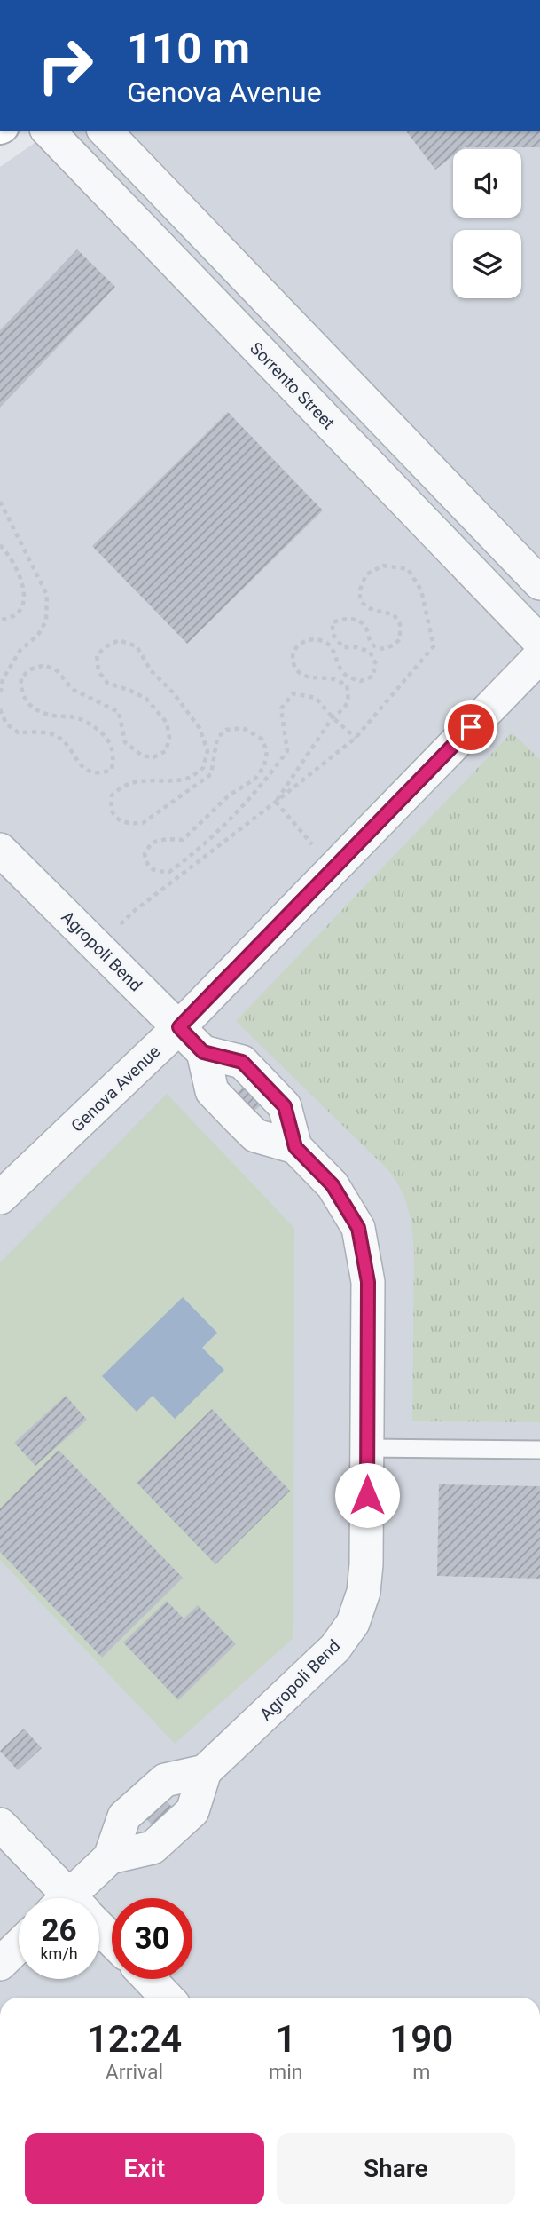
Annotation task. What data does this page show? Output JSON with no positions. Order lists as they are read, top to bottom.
{
  "streets": {
    "street": ["Sorrento Street", "Agropoli Bend", "Genova Avenue"]
  },
  "crossings": [
    ["Agropoli Bend", "Genova Avenue"]
  ],
  "page": {
    "turn": ["110 m", "Genova Avenue"],
    "speed": "26 km/h",
    "limit": "30",
    "eta": [
      "12:24",
      "Arrival",
      "1",
      "min",
      "190",
      "m"
    ],
    "buttons": ["Exit", "Share"]
  }
}
